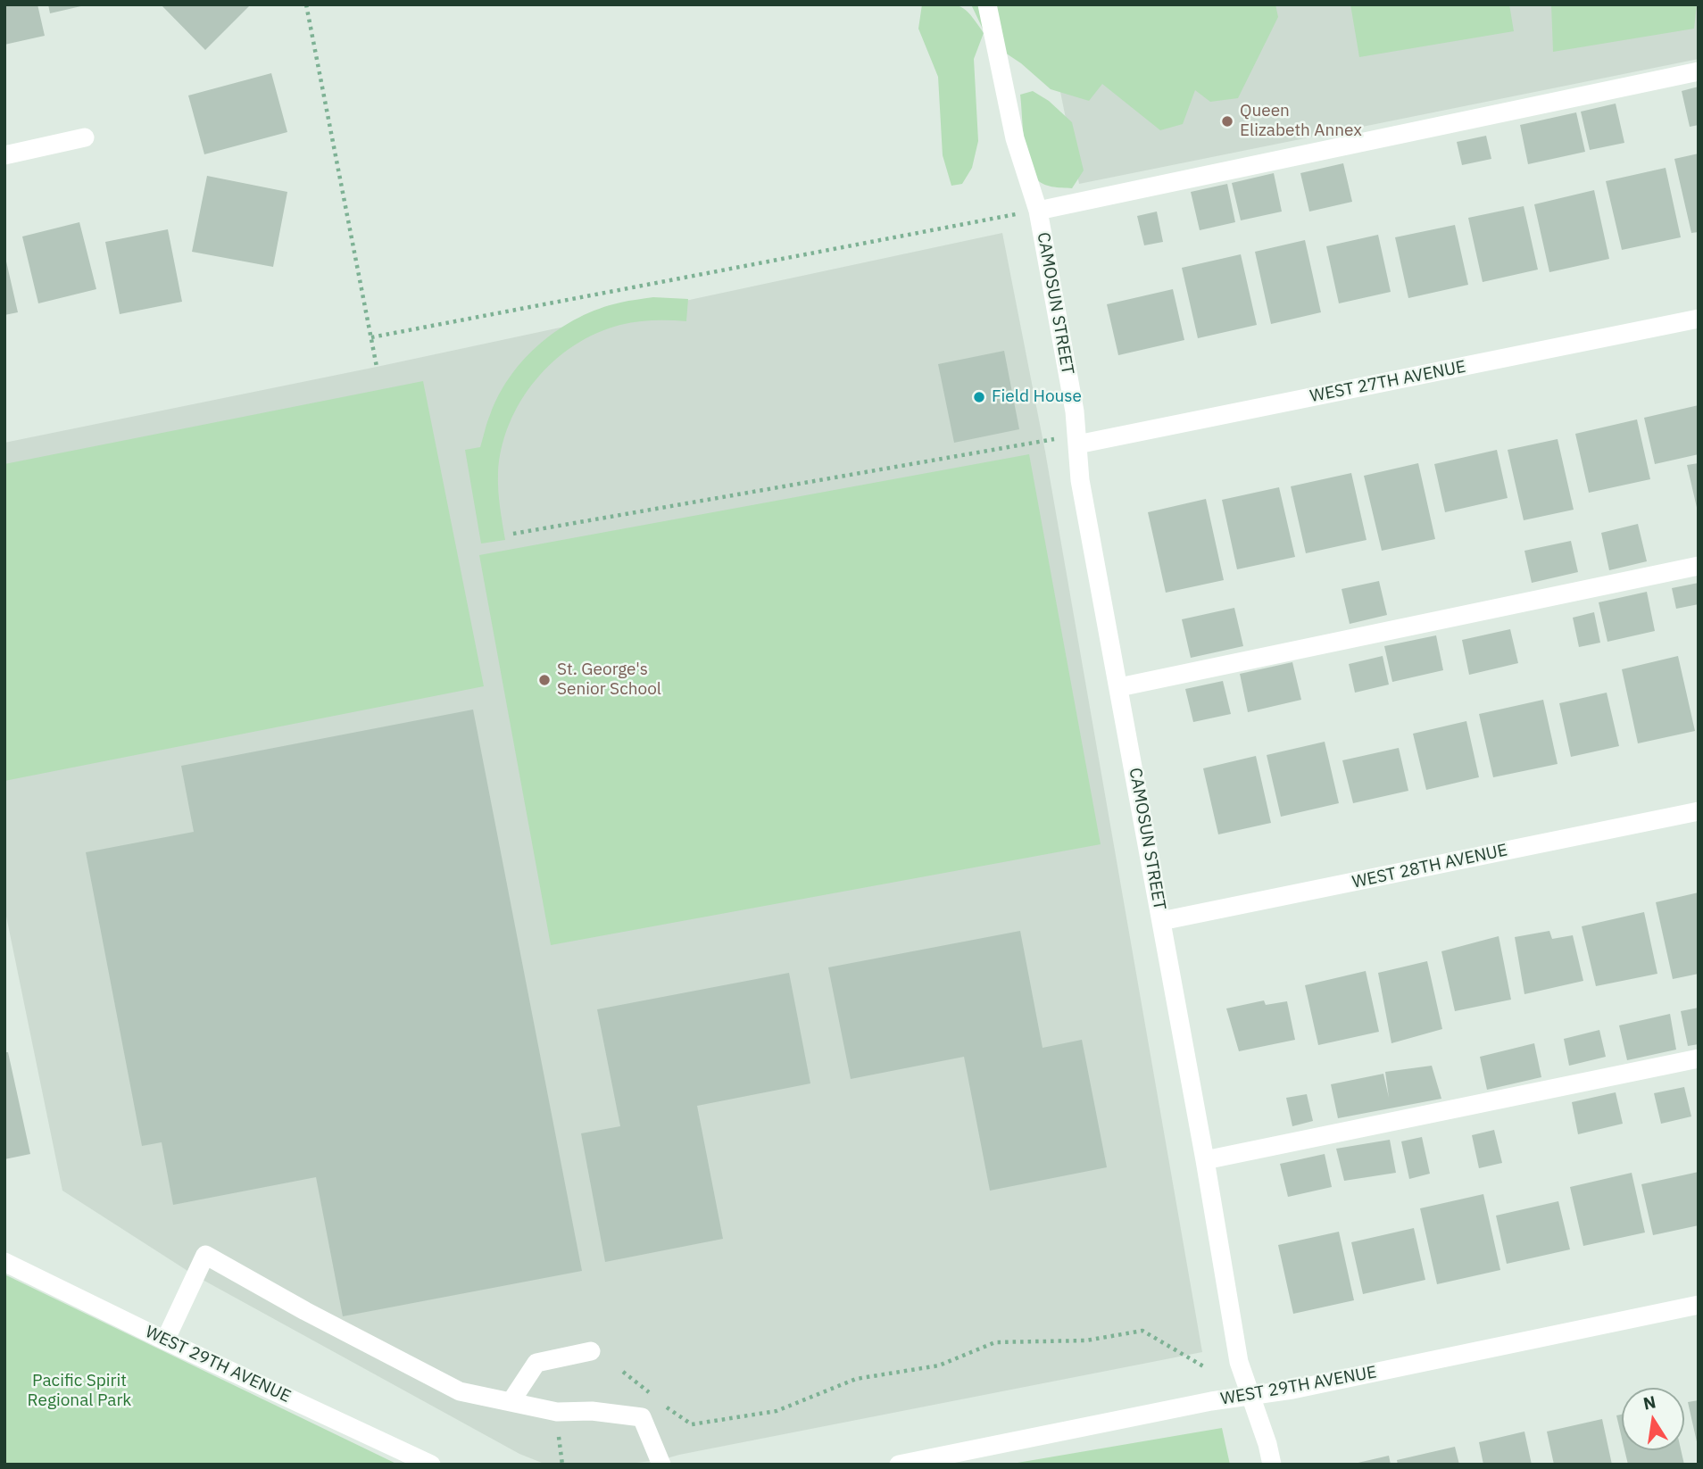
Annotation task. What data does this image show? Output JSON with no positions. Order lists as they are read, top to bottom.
{
  "streets": {
    "street": [
      "CAMOSUN STREET",
      "WEST 27TH AVENUE",
      "WEST 28TH AVENUE",
      "WEST 29TH AVENUE"
    ]
  },
  "crossings": [
    ["CAMOSUN STREET", "WEST 27TH AVENUE"],
    ["CAMOSUN STREET", "WEST 28TH AVENUE"],
    ["CAMOSUN STREET", "WEST 29TH AVENUE"]
  ],
  "parks": ["Pacific Spirit Regional Park"],
  "places": ["Queen Elizabeth Annex", "Field House", "St. George's Senior School"],
  "north": "top"
}
